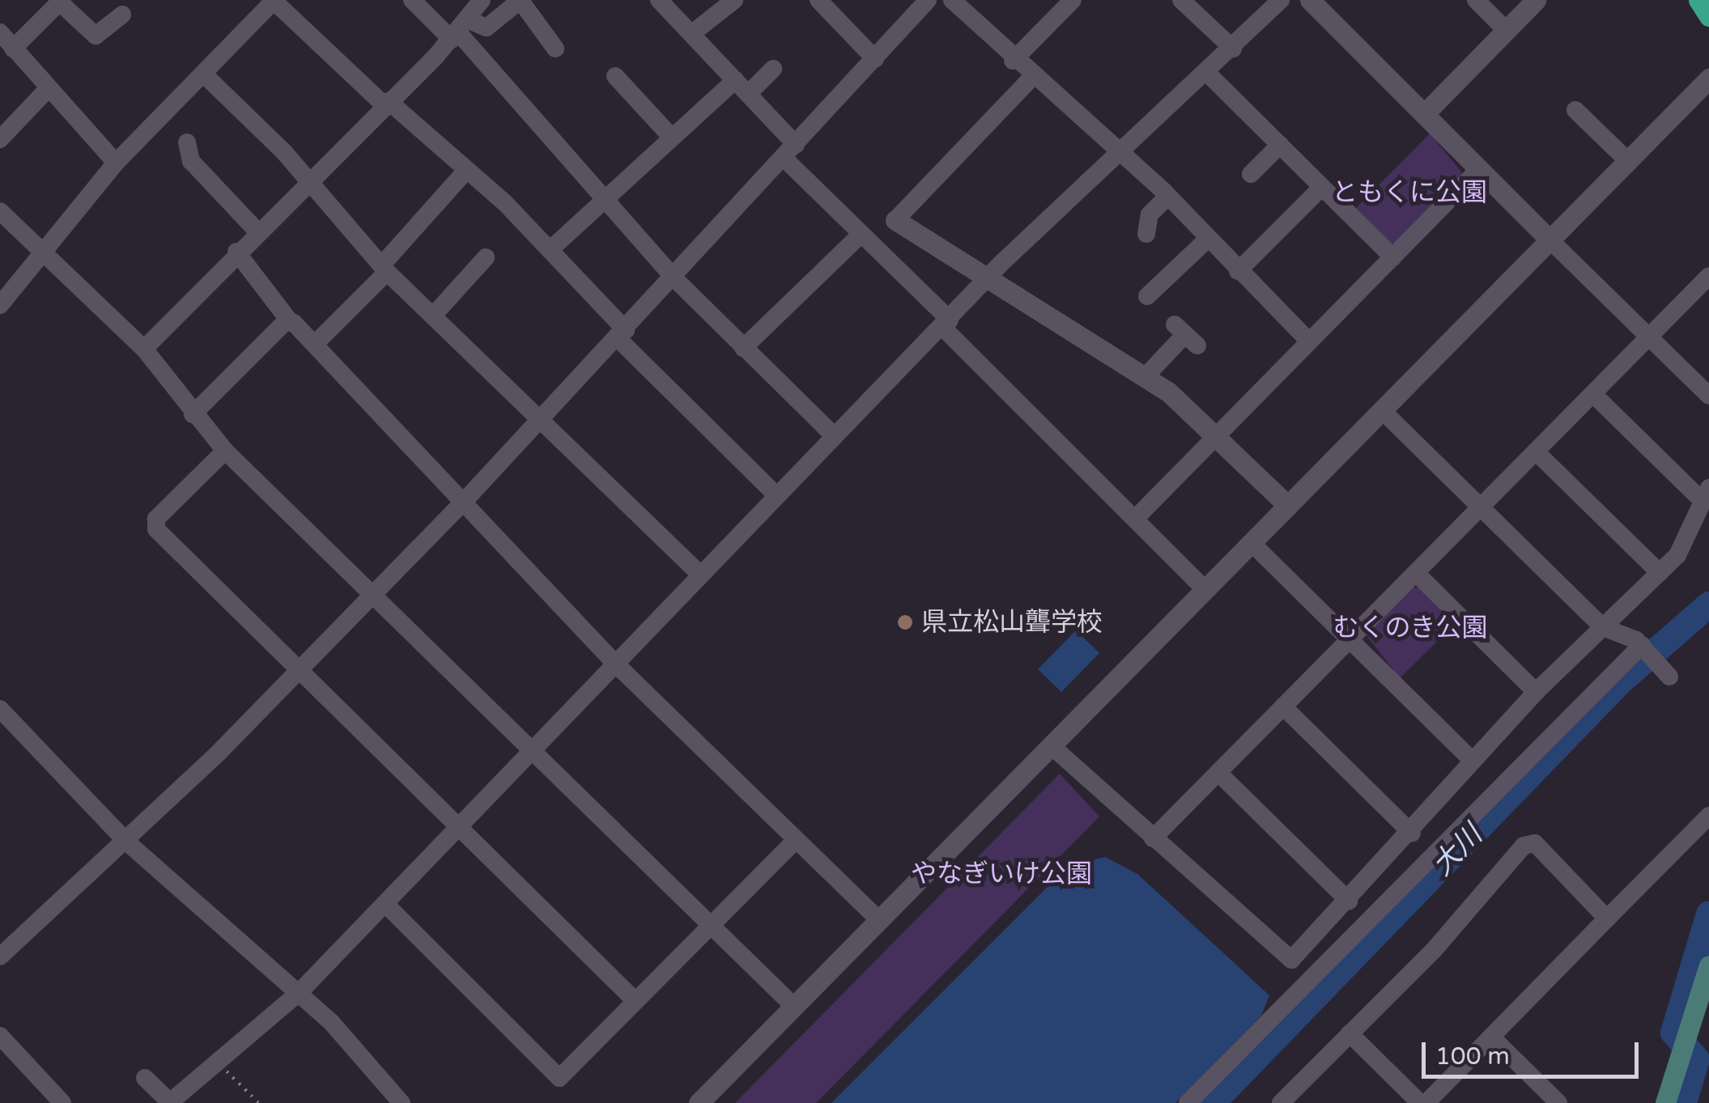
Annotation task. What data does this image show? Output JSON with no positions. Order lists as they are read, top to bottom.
{
  "water": ["大川"],
  "parks": ["ともくに公園", "むくのき公園", "やなぎいけ公園"],
  "places": ["県立松山聾学校"],
  "scale_bar": "100 m"
}
